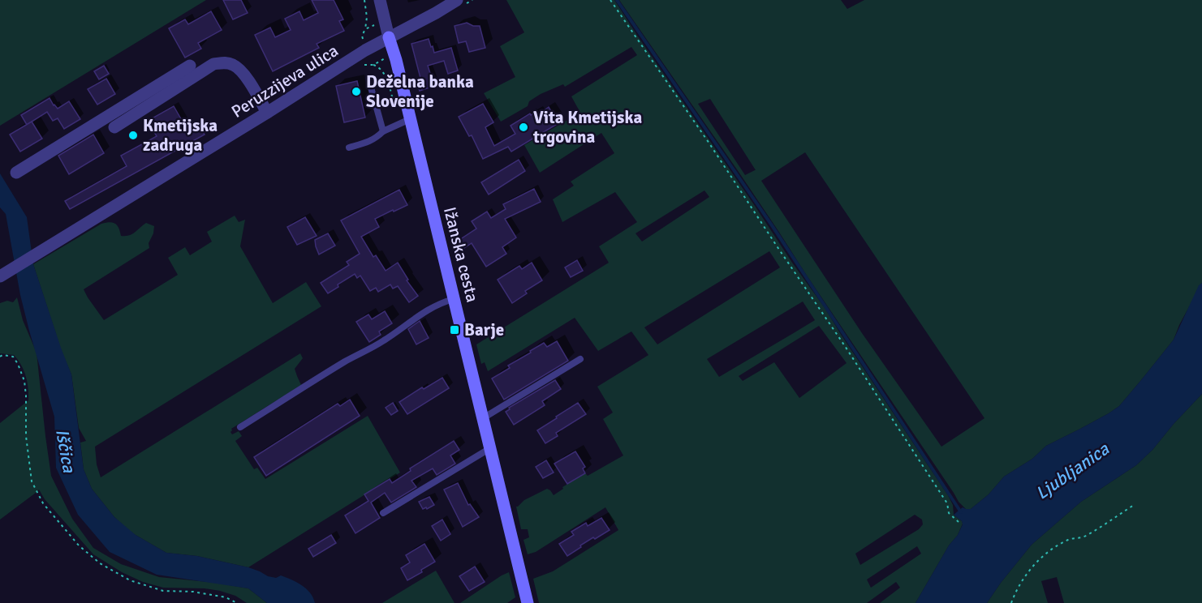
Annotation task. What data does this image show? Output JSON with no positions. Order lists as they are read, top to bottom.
{
  "streets": {
    "main road": ["Ižanska cesta"],
    "street": ["Peruzzijeva ulica"]
  },
  "crossings": [
    ["Peruzzijeva ulica", "Ižanska cesta"]
  ],
  "water": ["Iščica", "Ljubljanica"],
  "places": {
    "other": ["Deželna banka Slovenije", "Vita Kmetijska trgovina", "Kmetijska zadruga"],
    "transit": ["Barje"]
  }
}
